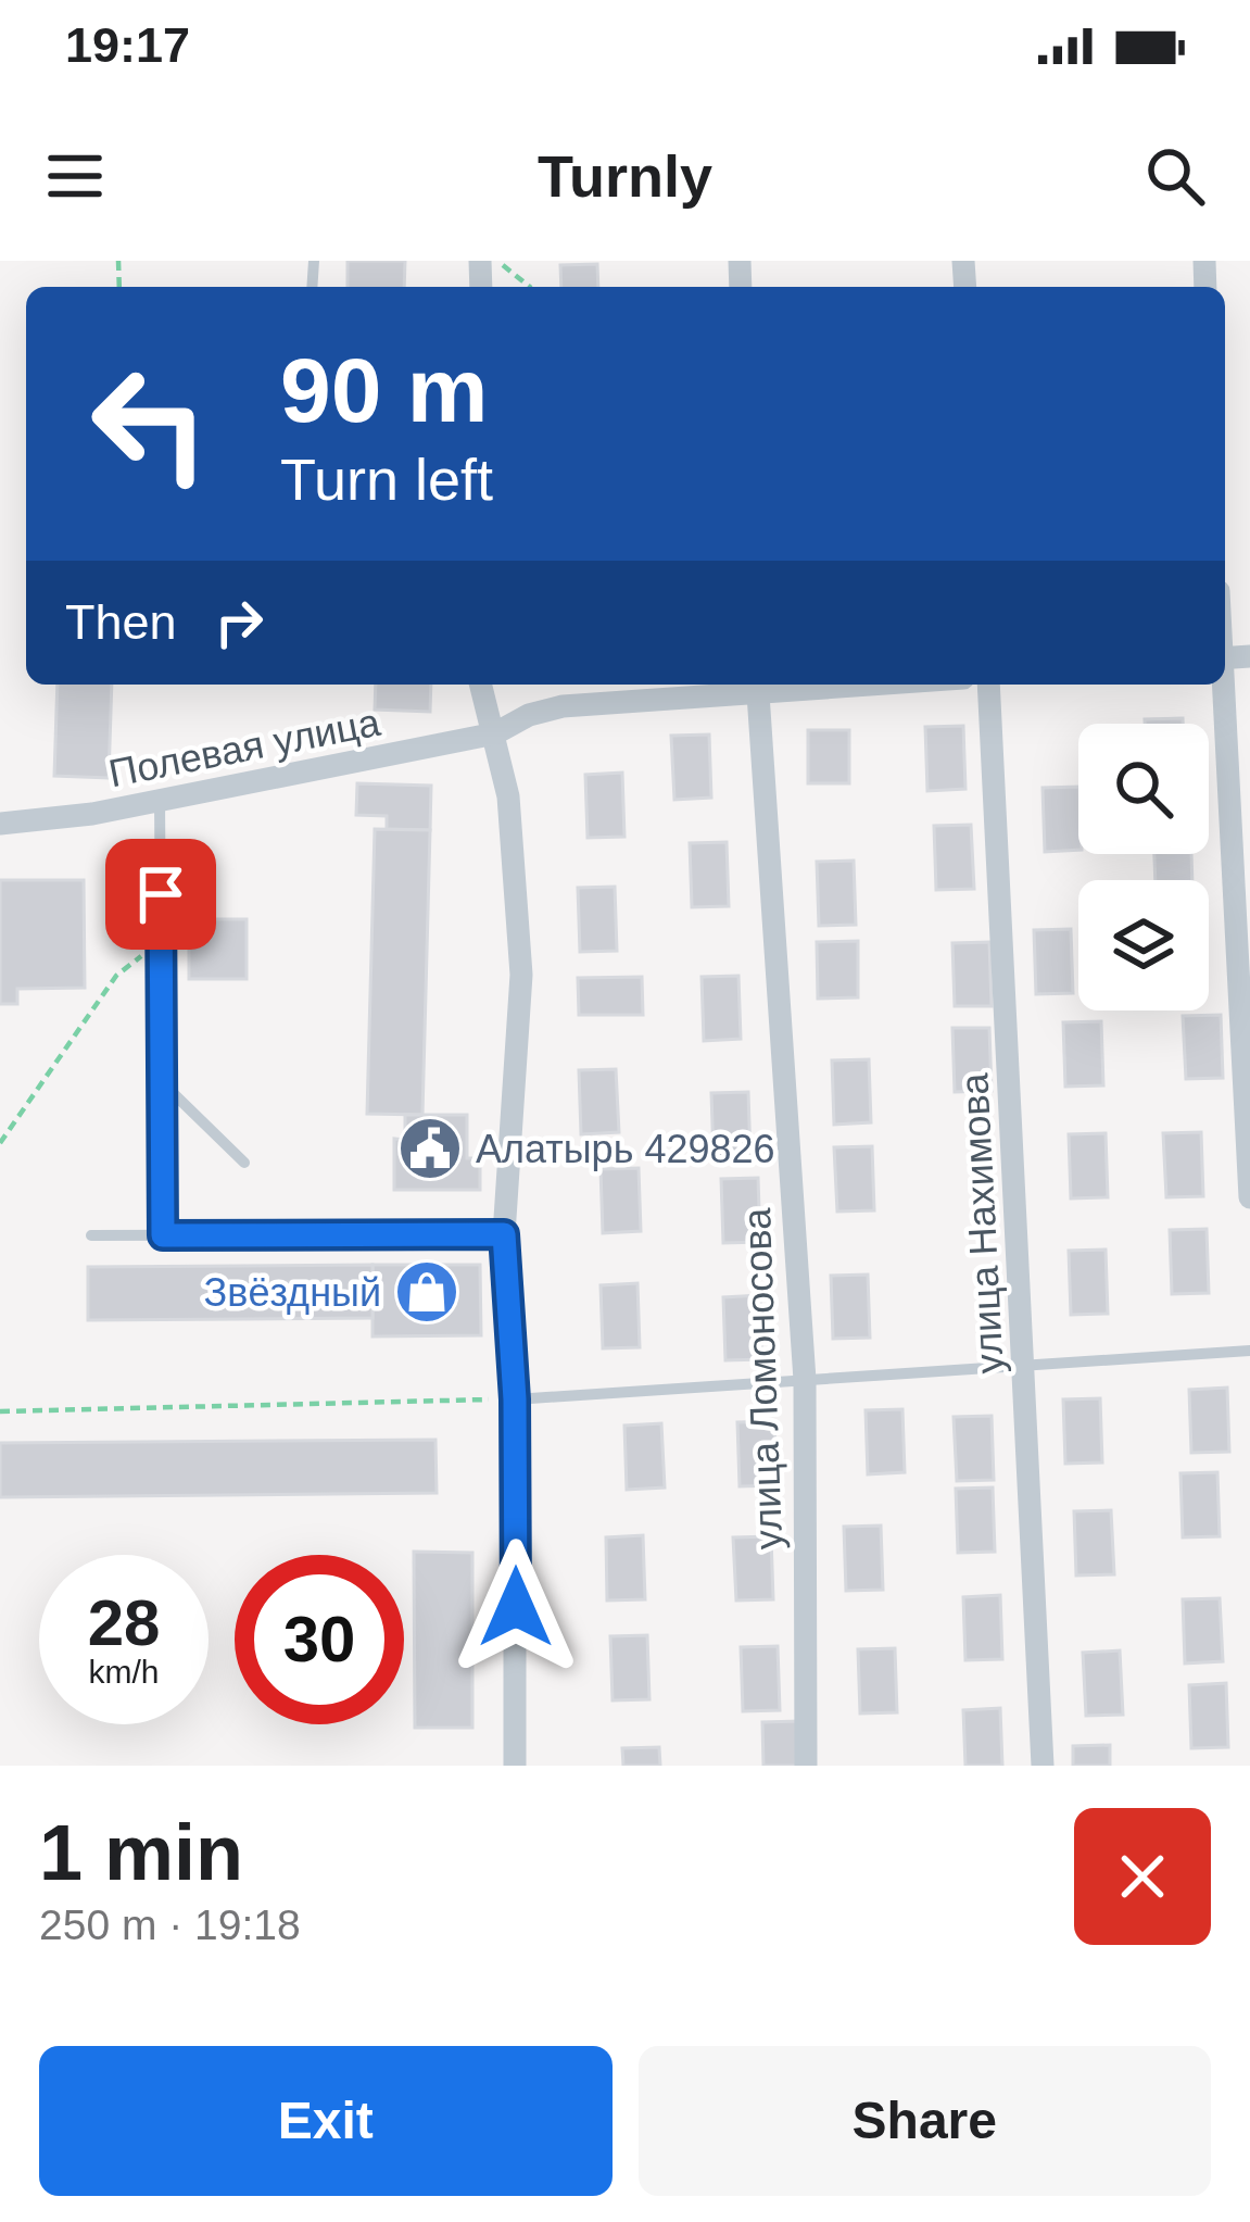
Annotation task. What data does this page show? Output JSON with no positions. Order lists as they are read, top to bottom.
{
  "streets": {
    "street": ["Полевая улица", "улица Нахимова", "улица Ломоносова"]
  },
  "crossings": [
    ["Полевая улица", "улица Ломоносова"]
  ],
  "places": {
    "public building": ["Алатырь 429826"],
    "shop": ["Звёздный"]
  },
  "page": {
    "status": "19:17",
    "header": "Turnly",
    "turn": ["90 m", "Turn left"],
    "then": "Then",
    "speed": "28 km/h",
    "limit": "30",
    "heading": ["1 min", "250 m · 19:18"],
    "buttons": ["Exit", "Share"]
  }
}
